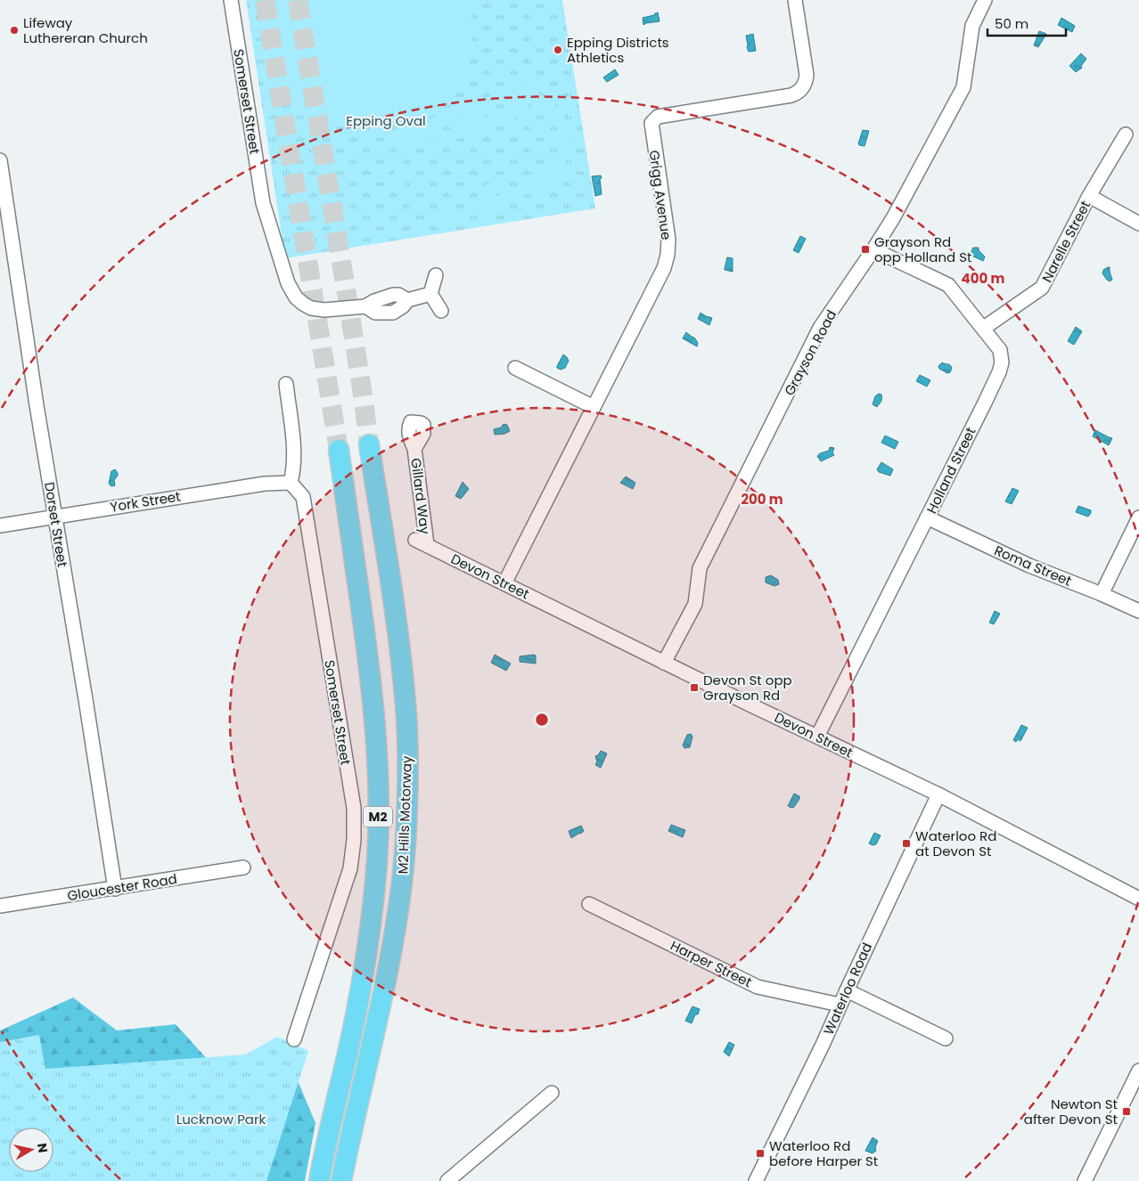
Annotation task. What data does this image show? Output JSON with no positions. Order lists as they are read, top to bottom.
{
  "streets": {
    "highway": ["M2 Hills Motorway", "M2"],
    "street": [
      "Somerset Street",
      "Grigg Avenue",
      "Narelle Street",
      "Grayson Road",
      "Holland Street",
      "Gillard Way",
      "York Street",
      "Dorset Street",
      "Roma Street",
      "Devon Street",
      "Gloucester Road",
      "Harper Street",
      "Waterloo Road"
    ]
  },
  "crossings": [
    ["Somerset Street", "York Street"],
    ["Grigg Avenue", "Devon Street"],
    ["Narelle Street", "Holland Street"],
    ["Grayson Road", "Holland Street"],
    ["Grayson Road", "Devon Street"],
    ["Holland Street", "Roma Street"],
    ["Holland Street", "Devon Street"],
    ["Gillard Way", "Devon Street"],
    ["York Street", "Dorset Street"],
    ["Dorset Street", "Gloucester Road"],
    ["Devon Street", "Waterloo Road"],
    ["Harper Street", "Waterloo Road"]
  ],
  "parks": ["Epping Oval", "Lucknow Park"],
  "places": {
    "other": ["Lifeway Luthereran Church", "Epping Districts Athletics"],
    "transit": [
      "Grayson Rd opp Holland St",
      "Devon St opp Grayson Rd",
      "Waterloo Rd at Devon St",
      "Newton St after Devon St",
      "Waterloo Rd before Harper St"
    ]
  },
  "scale_bar": "50 m",
  "north": "right",
  "rings": ["400 m", "200 m"]
}
